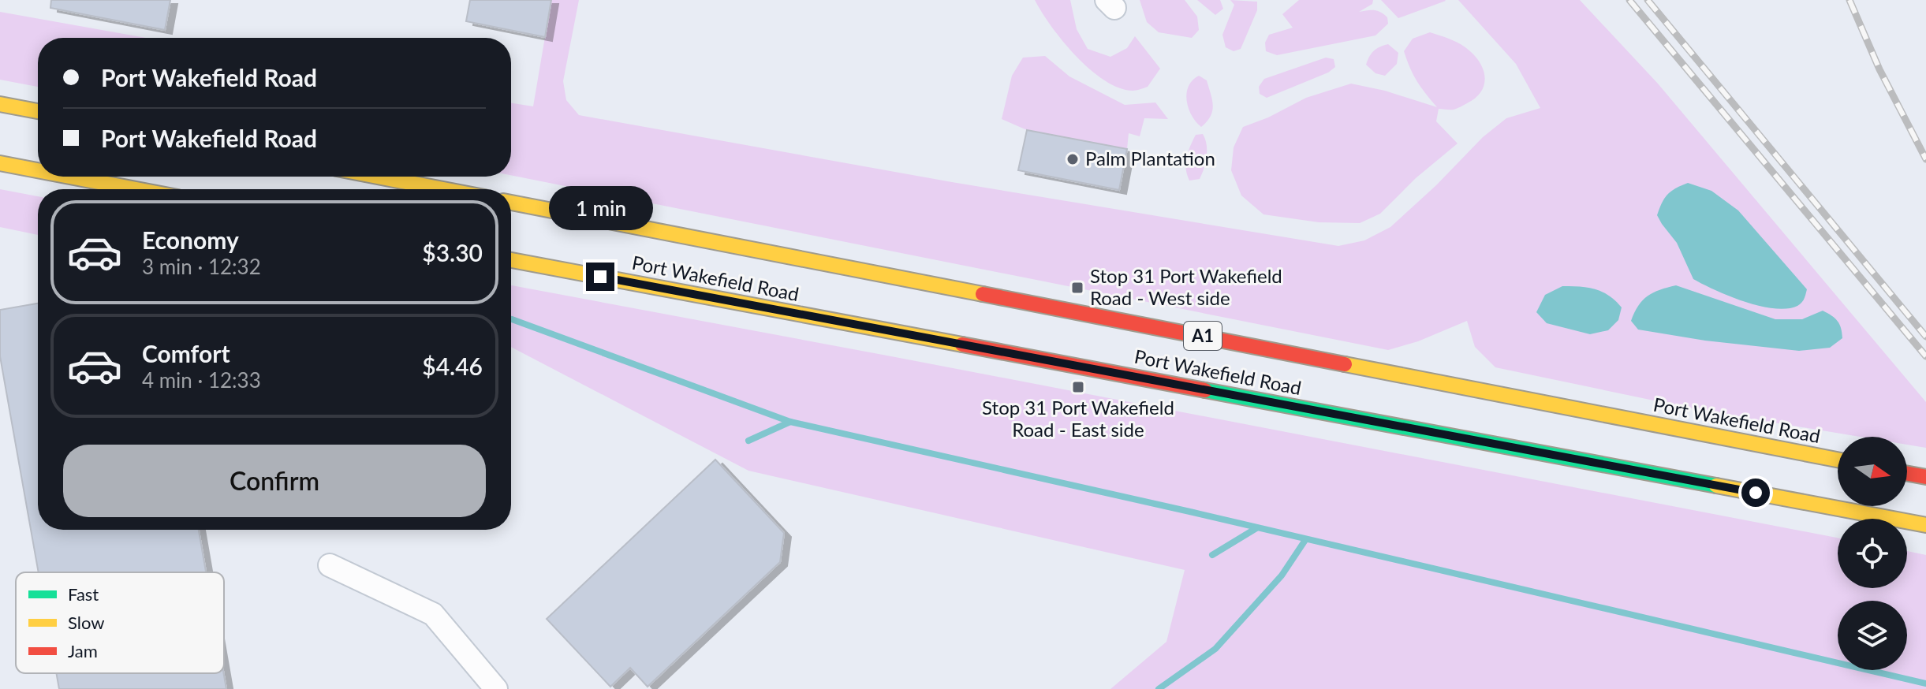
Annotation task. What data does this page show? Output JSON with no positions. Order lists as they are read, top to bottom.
{
  "streets": {
    "highway": ["Port Wakefield Road", "A1"]
  },
  "places": {
    "other": ["Palm Plantation"],
    "transit": ["Stop 31 Port Wakefield Road - West side", "Stop 31 Port Wakefield Road - East side"]
  },
  "legend": ["Fast", "Slow", "Jam"],
  "north": "right",
  "page": {
    "banner": ["Port Wakefield Road", "Port Wakefield Road"],
    "bubble": "1 min",
    "list": [
      {
        "name": "Economy",
        "note": "3 min · 12:32",
        "value": "$3.30"
      },
      {
        "name": "Comfort",
        "note": "4 min · 12:33",
        "value": "$4.46"
      }
    ],
    "buttons": "Confirm"
  }
}
